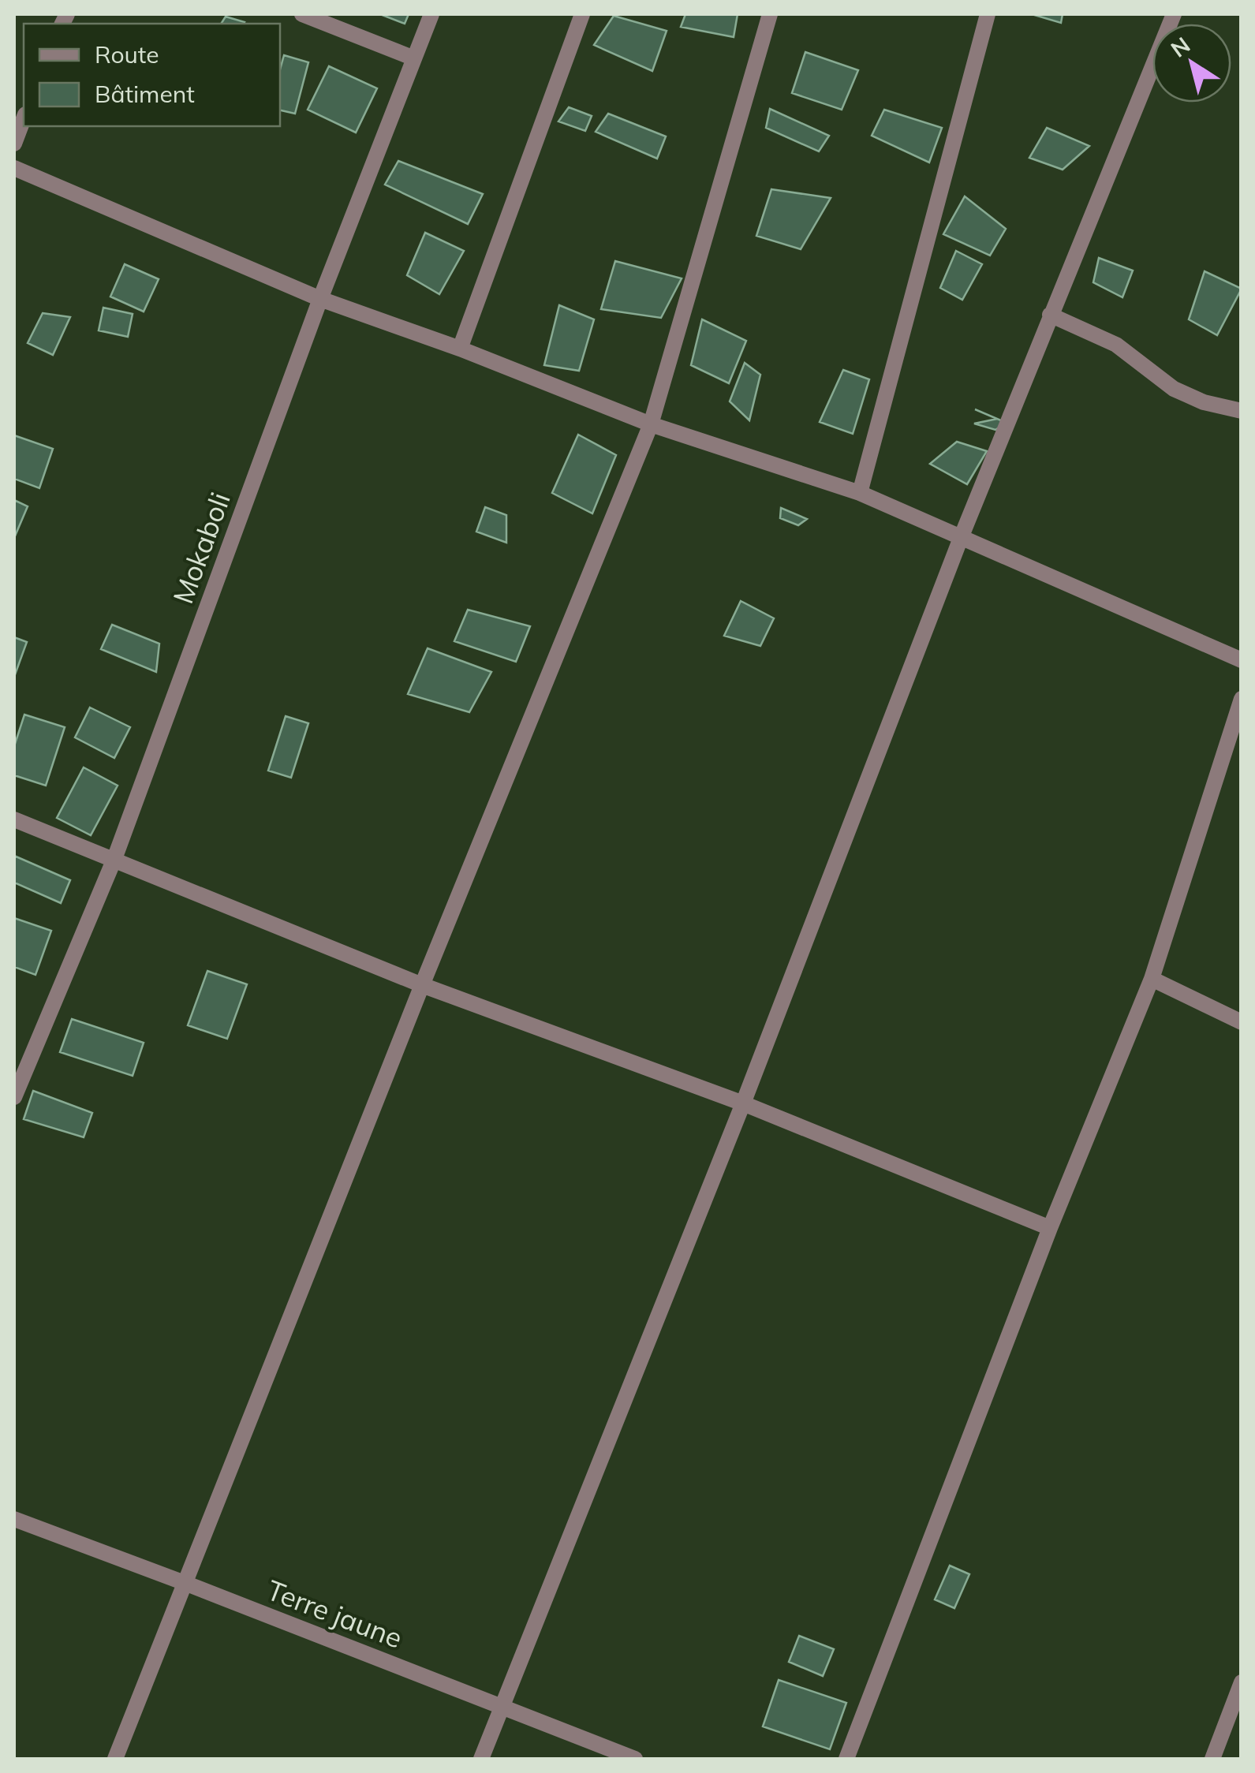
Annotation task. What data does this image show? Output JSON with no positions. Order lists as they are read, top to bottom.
{
  "streets": {
    "street": ["Mokaboli", "Terre jaune"]
  },
  "legend": ["Route", "Bâtiment"],
  "north": "top left"
}
